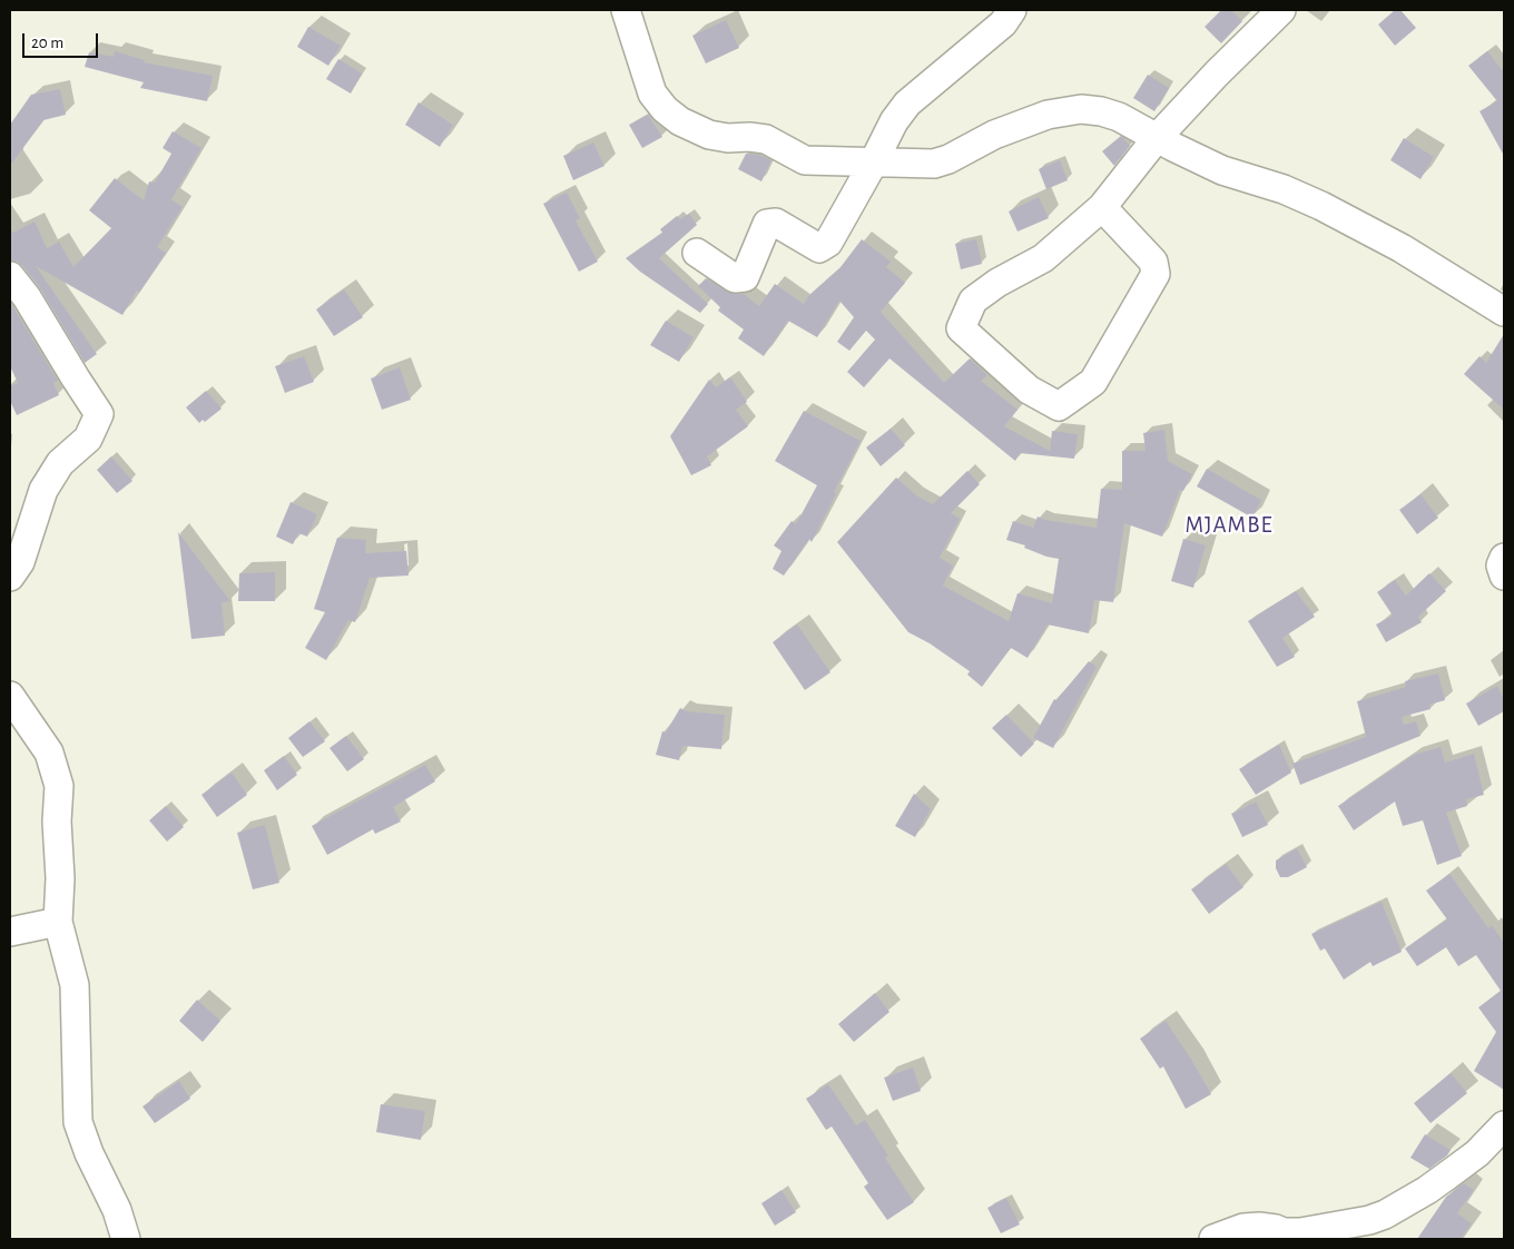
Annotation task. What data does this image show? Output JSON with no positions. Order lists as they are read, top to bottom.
{
  "districts": ["MJAMBE"],
  "scale_bar": "20 m"
}
